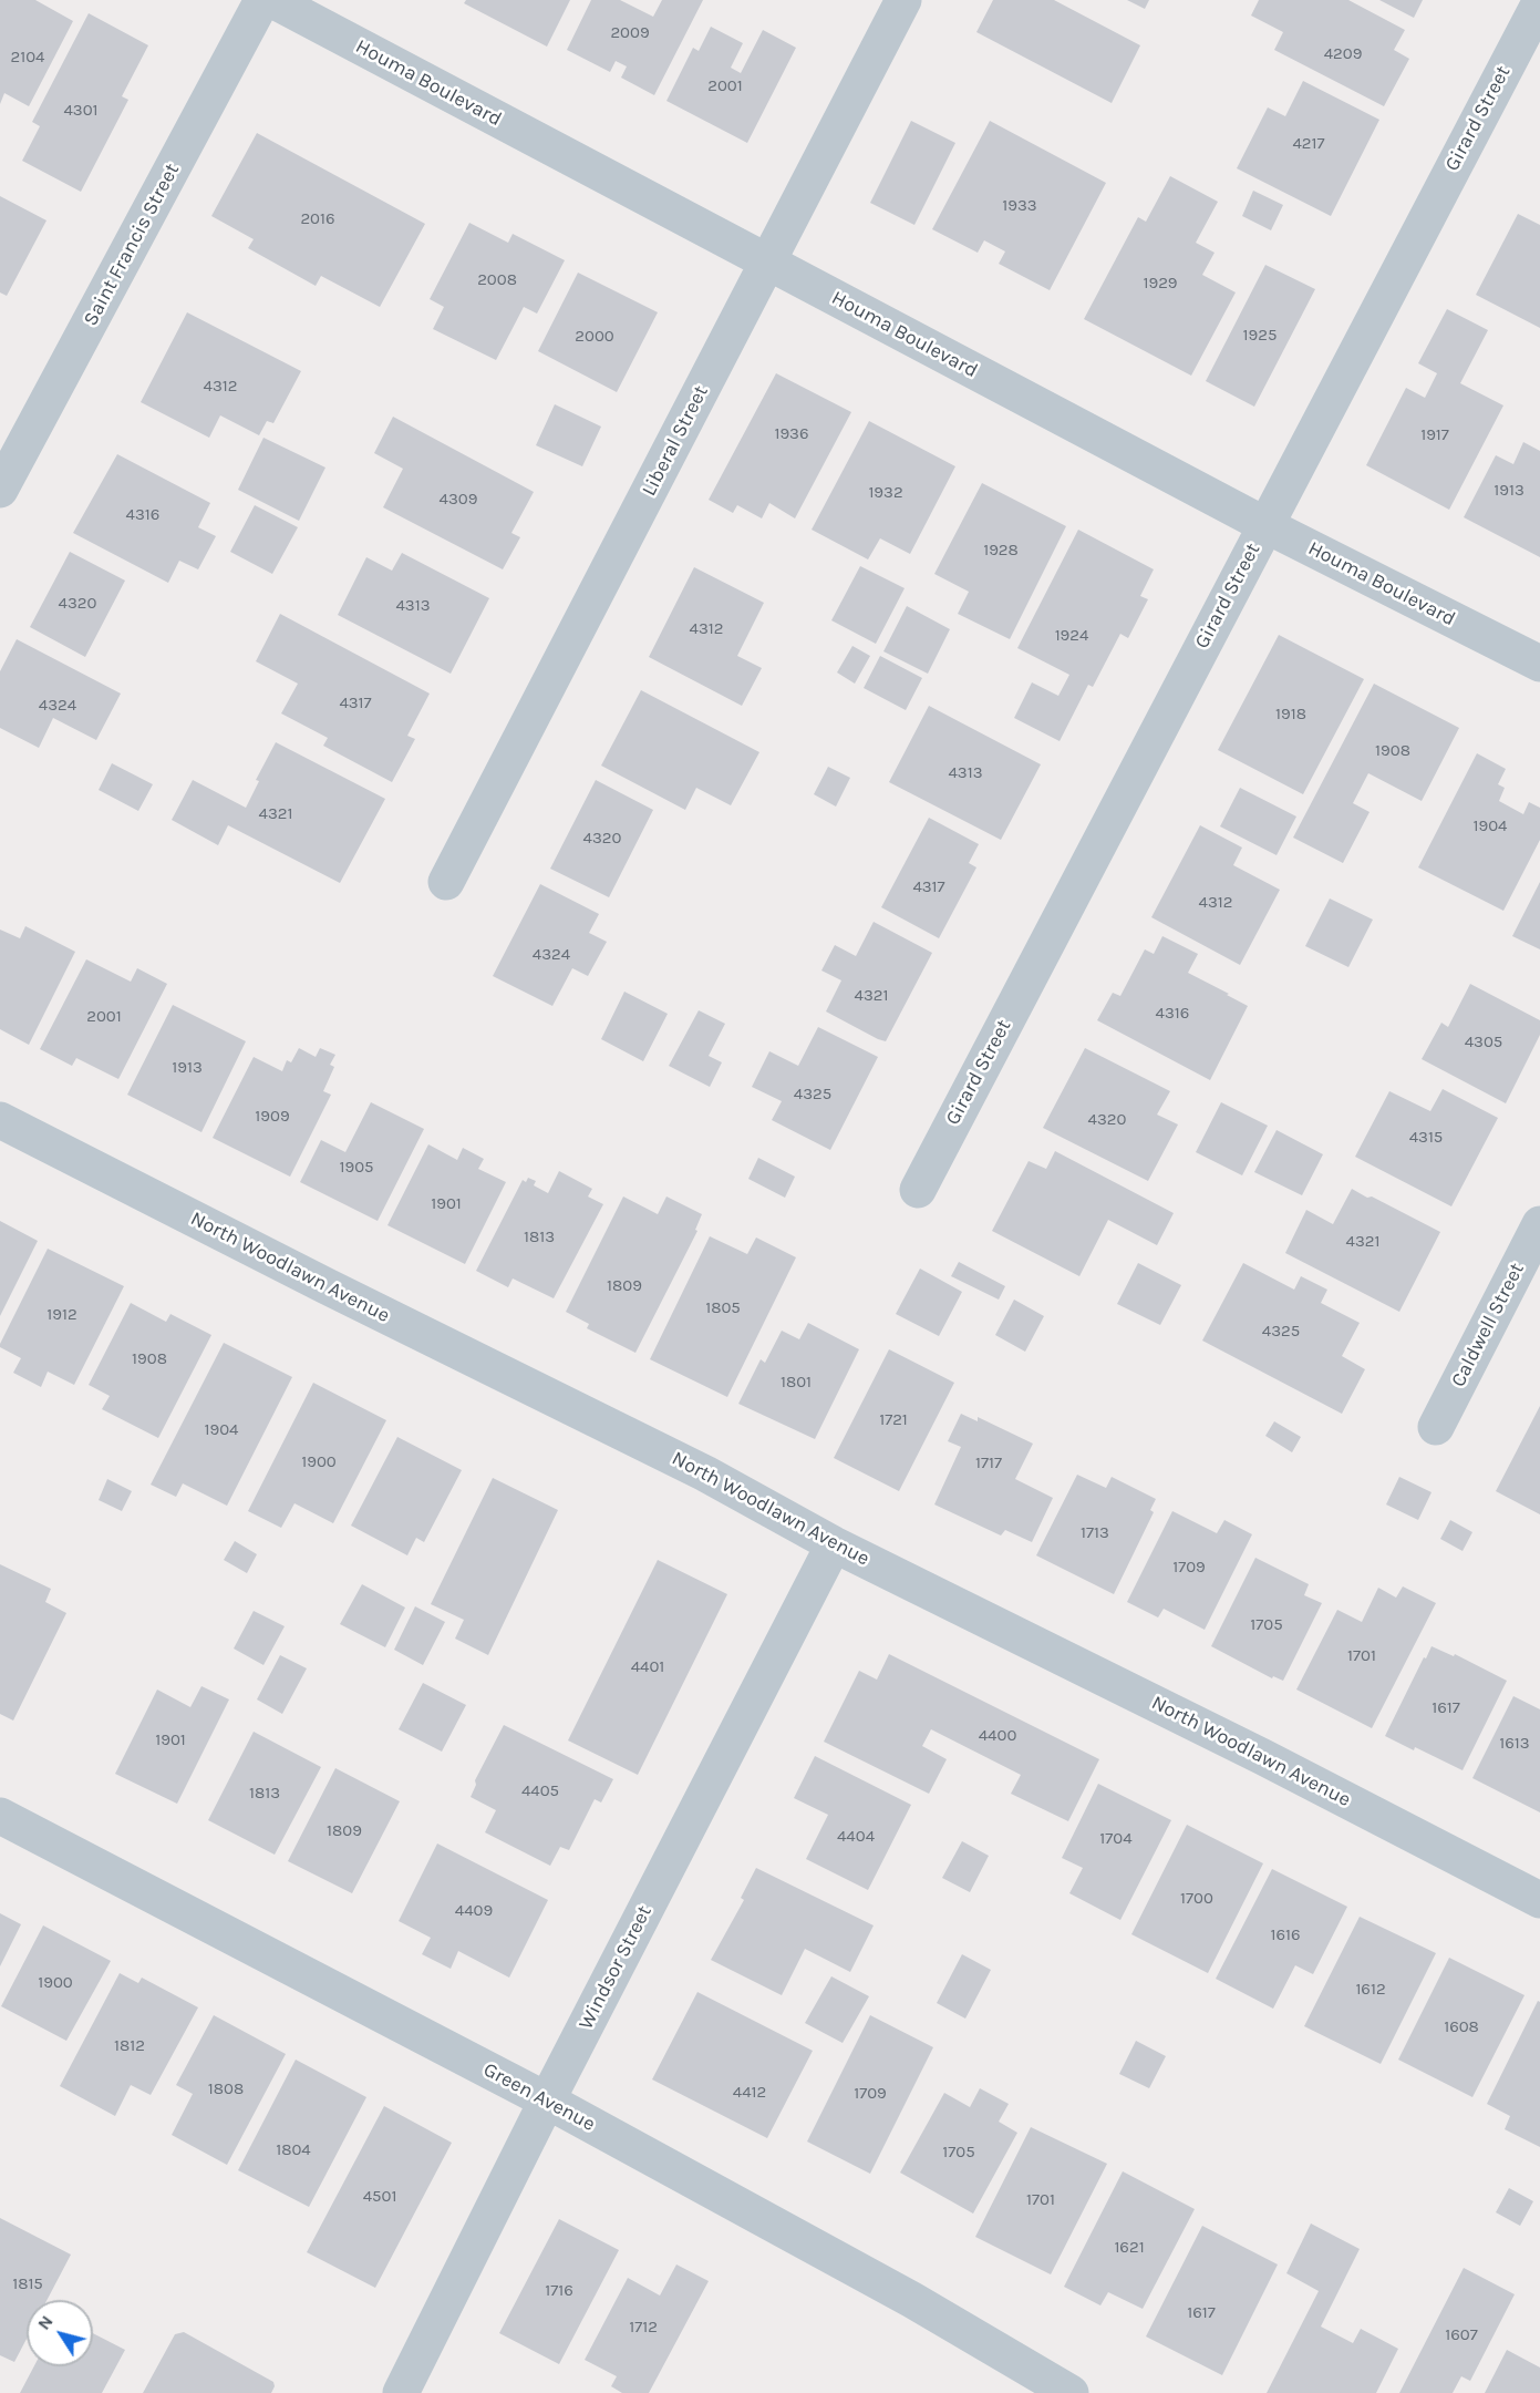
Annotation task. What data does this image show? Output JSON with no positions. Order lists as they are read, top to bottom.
{
  "streets": {
    "street": [
      "Houma Boulevard",
      "Girard Street",
      "Saint Francis Street",
      "Liberal Street",
      "North Woodlawn Avenue",
      "Caldwell Street",
      "Windsor Street",
      "Green Avenue"
    ]
  },
  "crossings": [
    ["Houma Boulevard", "Girard Street"],
    ["Houma Boulevard", "Liberal Street"],
    ["North Woodlawn Avenue", "Windsor Street"],
    ["Windsor Street", "Green Avenue"]
  ],
  "house_numbers": [
    "2009",
    "4209",
    "2104",
    "2001",
    "4301",
    "4217",
    "1933",
    "2016",
    "2008",
    "1929",
    "1925",
    "2000",
    "4312",
    "1936",
    "1917",
    "1913",
    "1932",
    "4309",
    "4316",
    "1928",
    "4320",
    "4313",
    "4312",
    "1924",
    "4317",
    "4324",
    "1918",
    "1908",
    "4313",
    "4321",
    "1904",
    "4320",
    "4317",
    "4312",
    "4324",
    "4321",
    "4316",
    "2001",
    "4305",
    "1913",
    "4325",
    "1909",
    "4320",
    "4315",
    "1905",
    "1901",
    "1813",
    "4321",
    "1809",
    "1805",
    "1912",
    "4325",
    "1908",
    "1801",
    "1721",
    "1904",
    "1900",
    "1717",
    "1713",
    "1709",
    "1705",
    "1701",
    "4401",
    "1617",
    "4400",
    "1901",
    "1613",
    "4405",
    "1813",
    "1809",
    "4404",
    "1704",
    "1700",
    "4409",
    "1616",
    "1900",
    "1612",
    "1608",
    "1812",
    "1808",
    "4412",
    "1709",
    "1804",
    "1705",
    "4501",
    "1701",
    "1621",
    "1815",
    "1716",
    "1617",
    "1712",
    "1607"
  ],
  "north": "top left"
}
